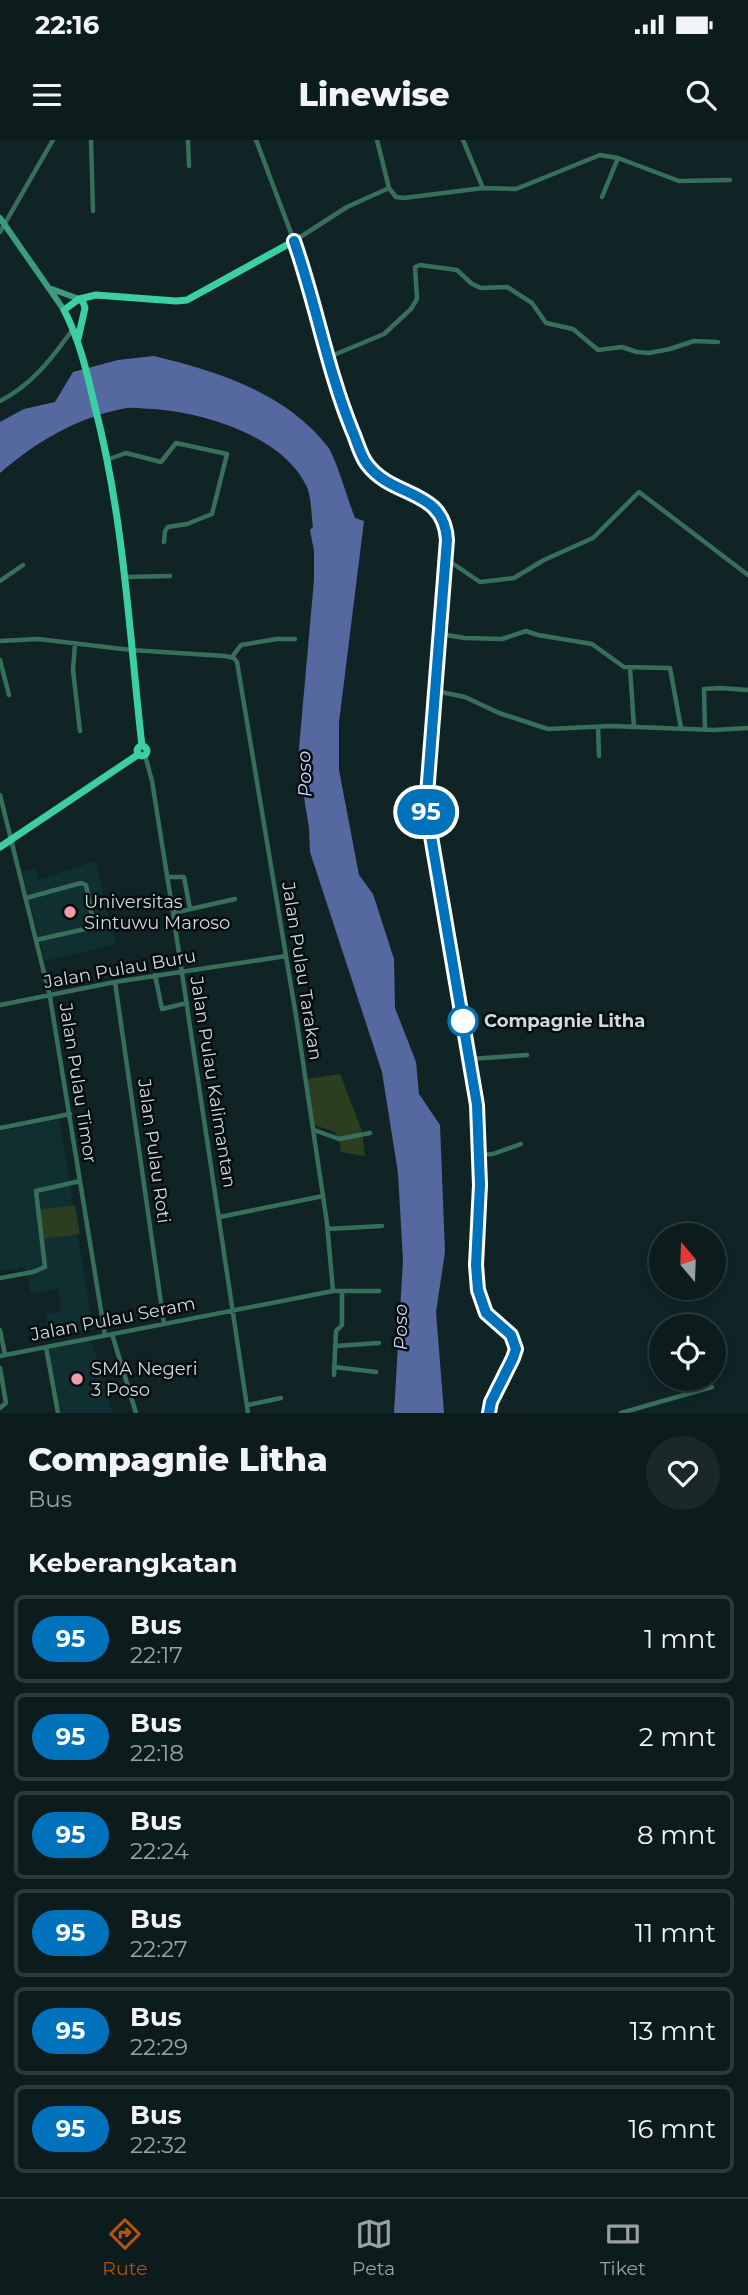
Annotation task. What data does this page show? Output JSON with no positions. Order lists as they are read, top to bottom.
{
  "streets": {
    "street": [
      "Jalan Pulau Buru",
      "Jalan Pulau Tarakan",
      "Jalan Pulau Kalimantan",
      "Jalan Pulau Timor",
      "Jalan Pulau Roti",
      "Jalan Pulau Seram"
    ]
  },
  "crossings": [
    ["Jalan Pulau Buru", "Jalan Pulau Tarakan"],
    ["Jalan Pulau Buru", "Jalan Pulau Kalimantan"],
    ["Jalan Pulau Buru", "Jalan Pulau Timor"],
    ["Jalan Pulau Buru", "Jalan Pulau Roti"],
    ["Jalan Pulau Kalimantan", "Jalan Pulau Seram"],
    ["Jalan Pulau Timor", "Jalan Pulau Seram"],
    ["Jalan Pulau Roti", "Jalan Pulau Seram"]
  ],
  "water": ["Poso"],
  "places": ["Universitas Sintuwu Maroso", "Compagnie Litha", "SMA Negeri 3 Poso"],
  "lines": ["bus line 95"],
  "north": "top",
  "page": {
    "status": "22:16",
    "header": "Linewise",
    "on_map": "95",
    "heading": [
      ["Compagnie Litha", "Bus"],
      "Keberangkatan"
    ],
    "list": [
      {
        "mark": "95",
        "name": "Bus",
        "note": "22:17",
        "value": "1 mnt"
      },
      {
        "mark": "95",
        "name": "Bus",
        "note": "22:18",
        "value": "2 mnt"
      },
      {
        "mark": "95",
        "name": "Bus",
        "note": "22:24",
        "value": "8 mnt"
      },
      {
        "mark": "95",
        "name": "Bus",
        "note": "22:27",
        "value": "11 mnt"
      },
      {
        "mark": "95",
        "name": "Bus",
        "note": "22:29",
        "value": "13 mnt"
      },
      {
        "mark": "95",
        "name": "Bus",
        "note": "22:32",
        "value": "16 mnt"
      }
    ],
    "tabs": ["Rute", "Peta", "Tiket"]
  }
}
